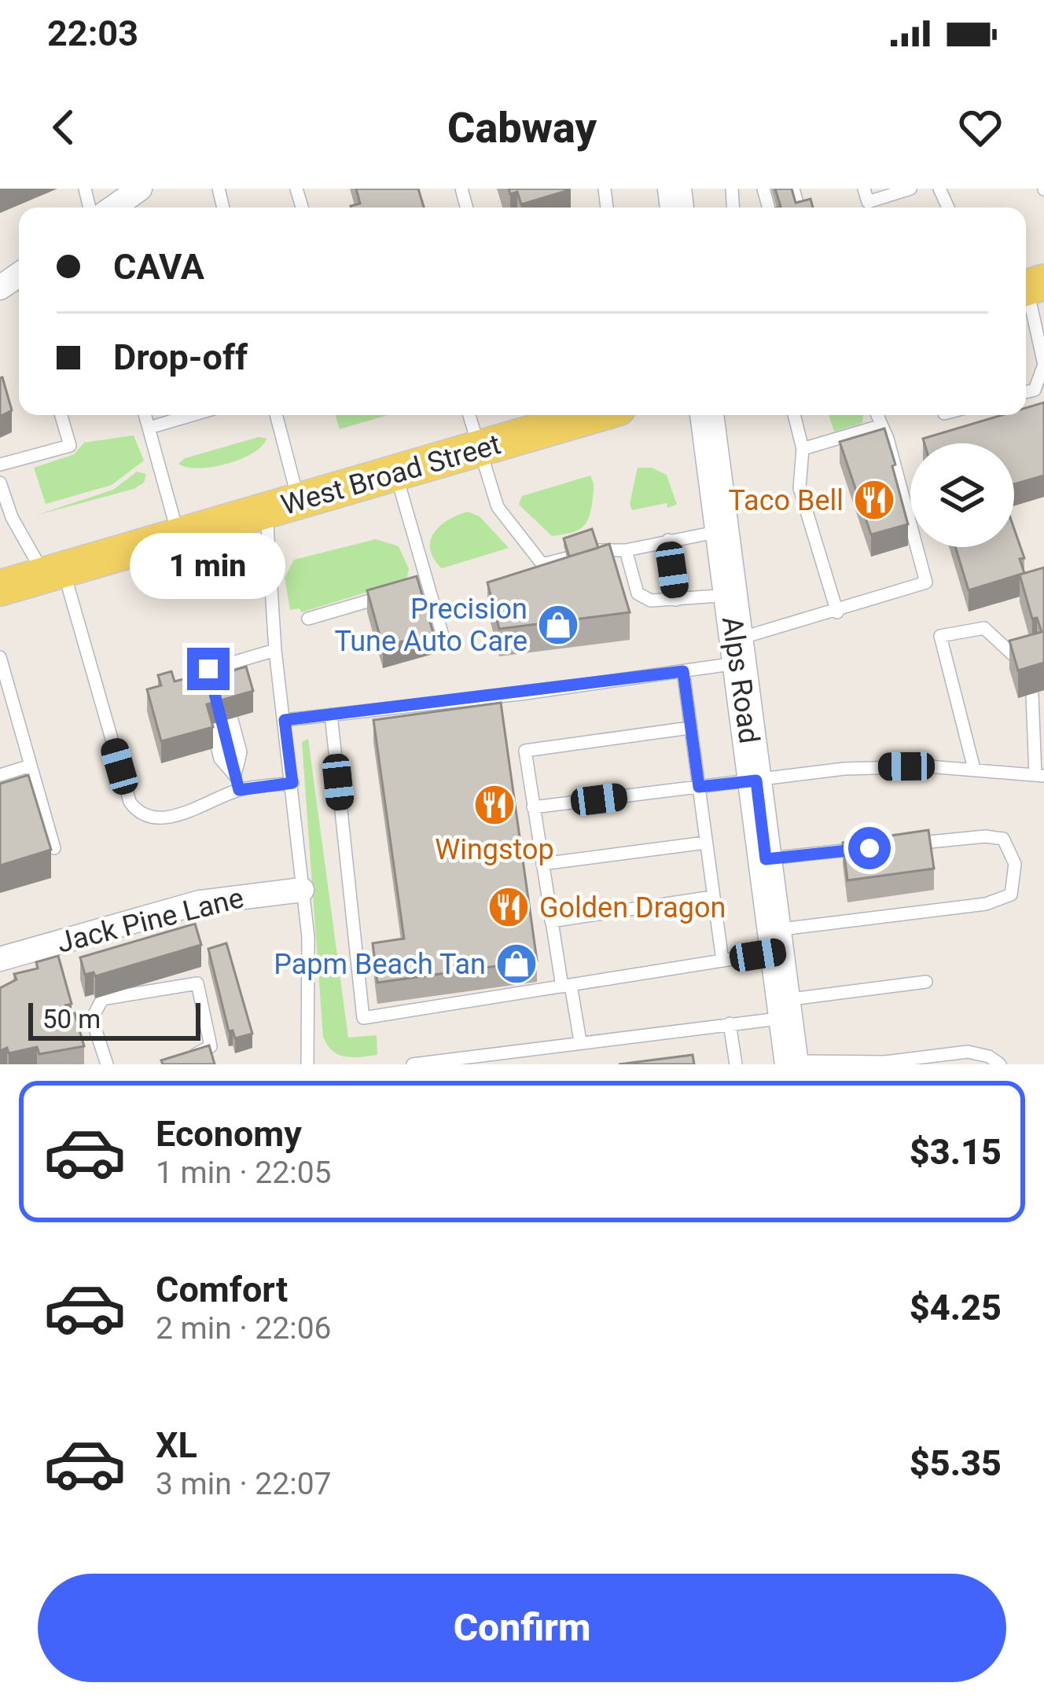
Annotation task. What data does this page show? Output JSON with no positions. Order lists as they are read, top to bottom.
{
  "streets": {
    "main road": ["West Broad Street", "Alps Road"],
    "street": ["Jack Pine Lane"]
  },
  "places": {
    "restaurant": ["Taco Bell", "Wingstop", "Golden Dragon"],
    "shop": ["Precision Tune Auto Care", "Papm Beach Tan"]
  },
  "scale_bar": "50 m",
  "page": {
    "status": "22:03",
    "header": "Cabway",
    "banner": ["CAVA", "Drop-off"],
    "bubble": "1 min",
    "scale": "50 m",
    "list": [
      {
        "name": "Economy",
        "note": "1 min · 22:05",
        "value": "$3.15"
      },
      {
        "name": "Comfort",
        "note": "2 min · 22:06",
        "value": "$4.25"
      },
      {
        "name": "XL",
        "note": "3 min · 22:07",
        "value": "$5.35"
      }
    ],
    "buttons": "Confirm"
  }
}
